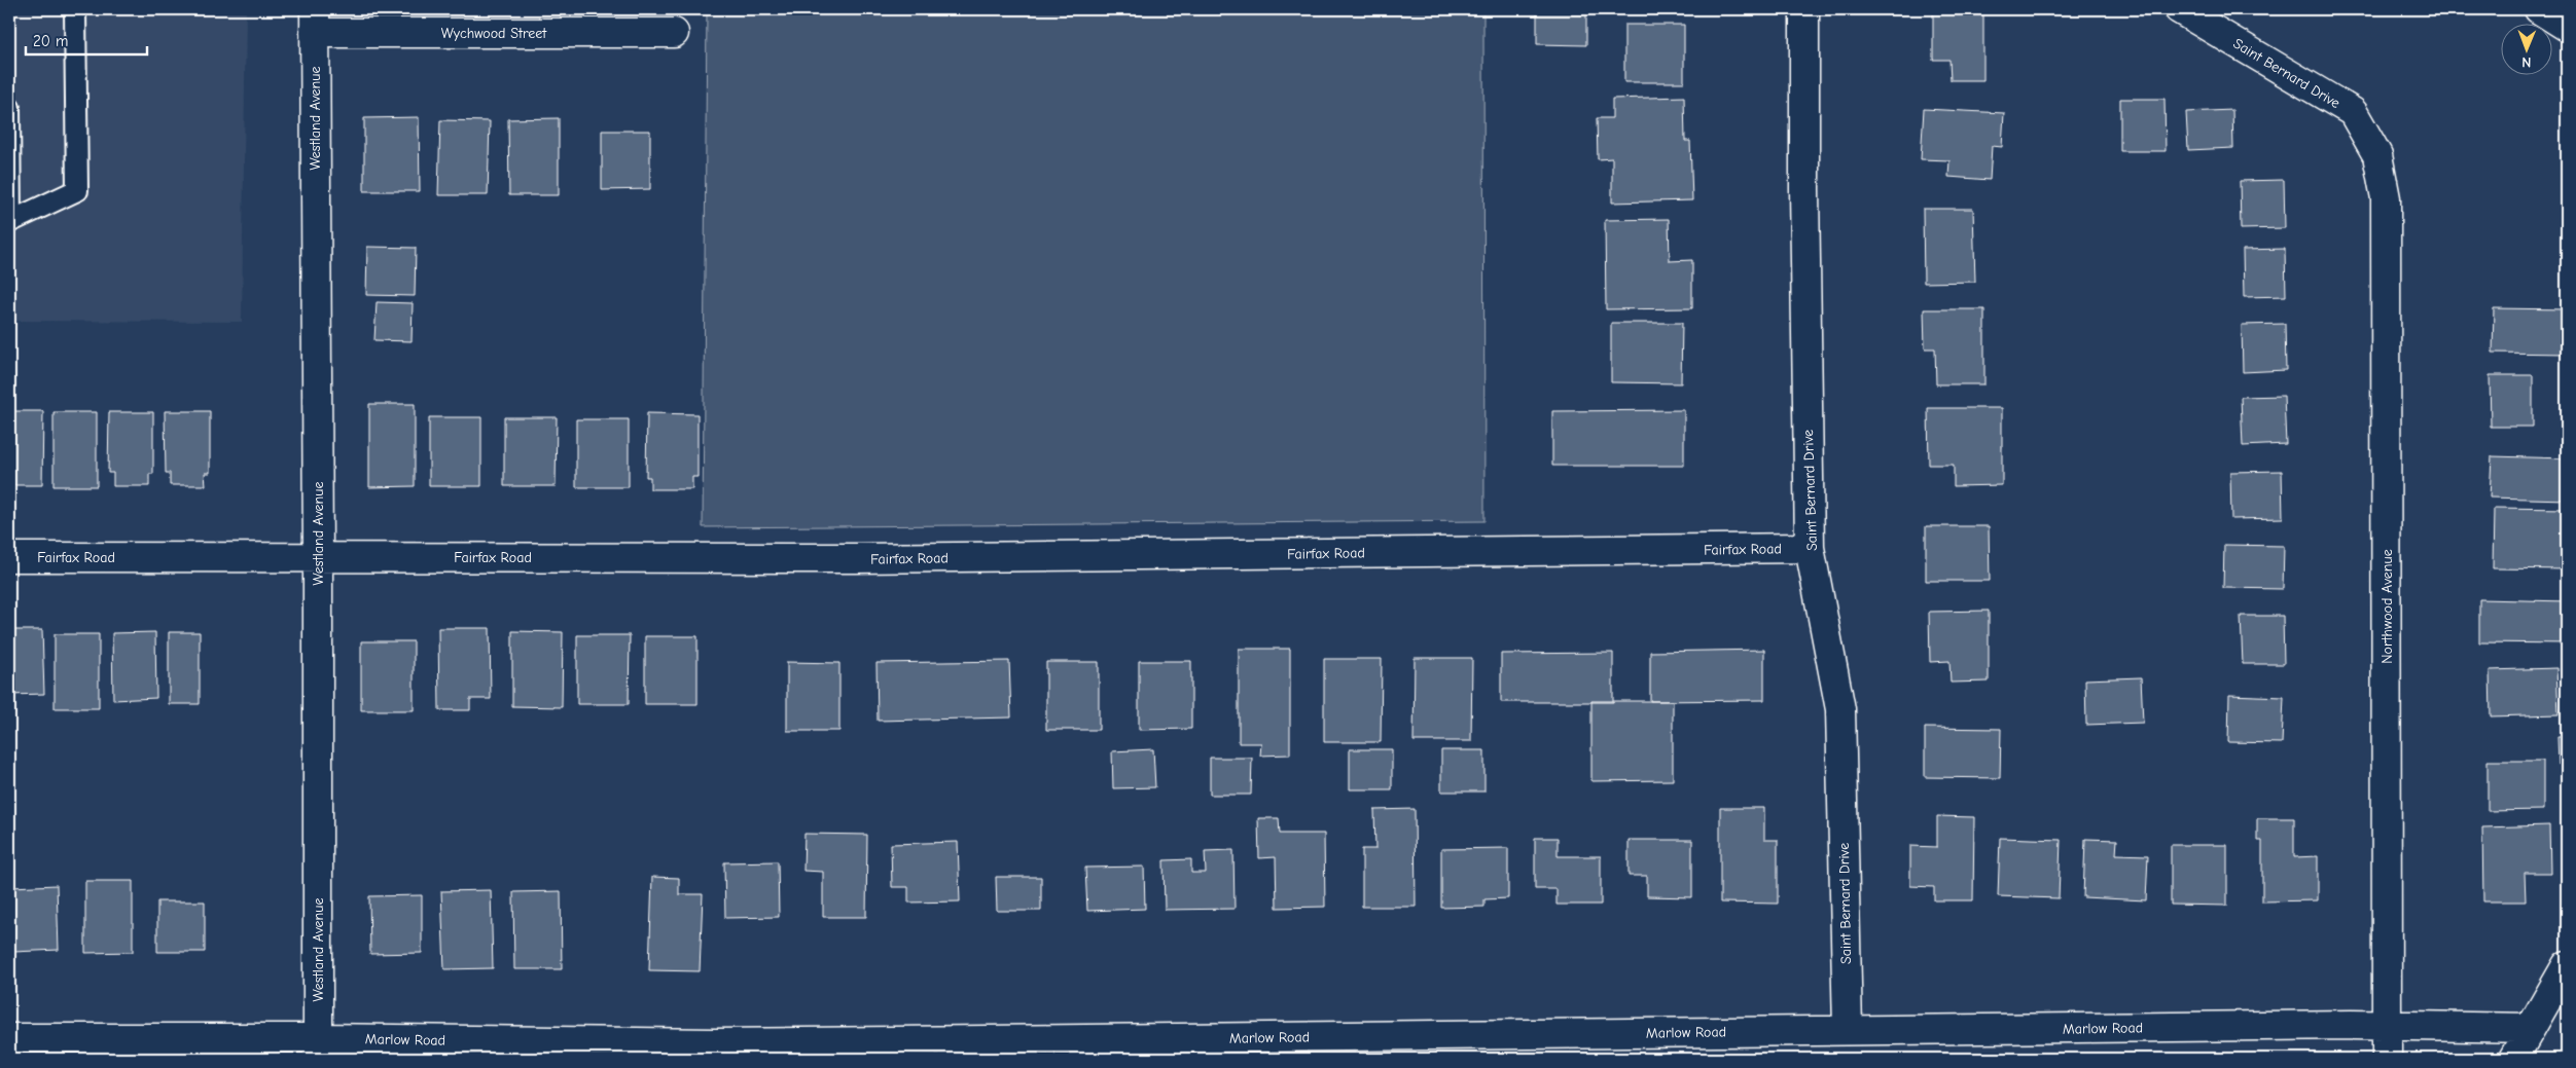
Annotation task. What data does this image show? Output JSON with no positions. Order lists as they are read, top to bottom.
{
  "streets": {
    "main road": [
      "Wychwood Street",
      "Saint Bernard Drive",
      "Westland Avenue",
      "Fairfax Road",
      "Northwood Avenue",
      "Marlow Road"
    ]
  },
  "crossings": [
    ["Wychwood Street", "Westland Avenue"],
    ["Saint Bernard Drive", "Fairfax Road"],
    ["Saint Bernard Drive", "Northwood Avenue"],
    ["Saint Bernard Drive", "Marlow Road"],
    ["Westland Avenue", "Fairfax Road"],
    ["Westland Avenue", "Marlow Road"],
    ["Northwood Avenue", "Marlow Road"]
  ],
  "scale_bar": "20 m",
  "north": "bottom"
}
